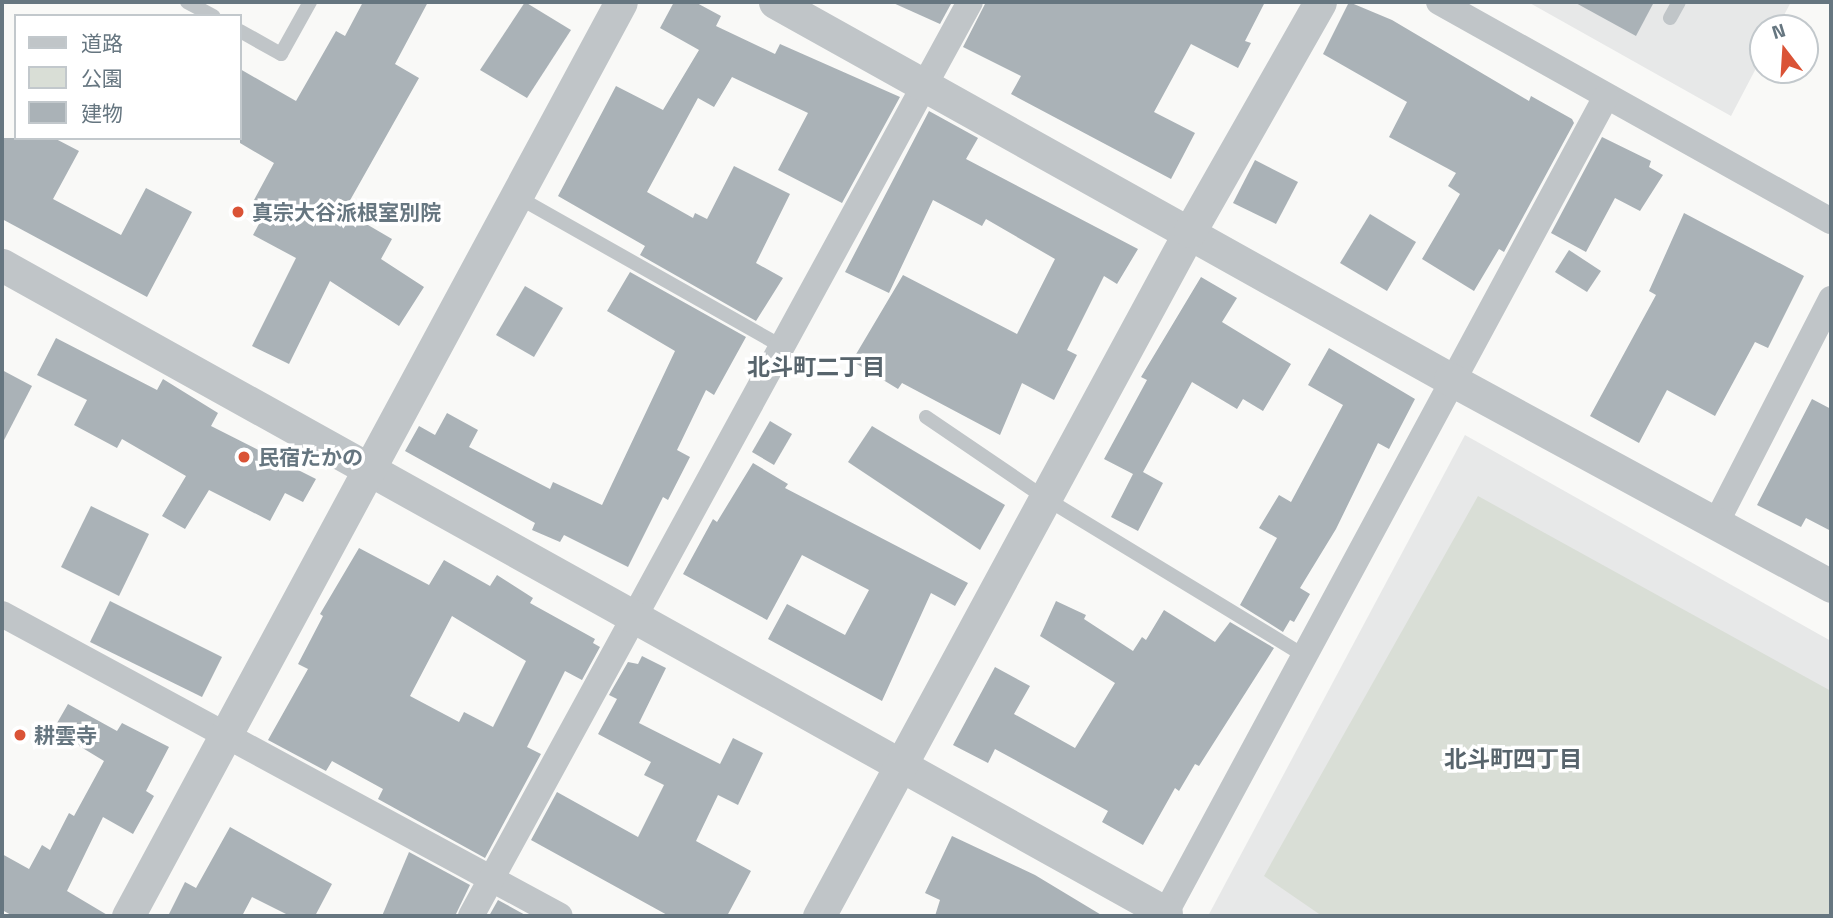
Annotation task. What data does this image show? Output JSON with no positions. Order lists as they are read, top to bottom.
{
  "districts": ["北斗町二丁目", "北斗町四丁目"],
  "places": ["真宗大谷派根室別院", "民宿たかの", "耕雲寺"],
  "legend": ["道路", "公園", "建物"],
  "north": "top"
}
